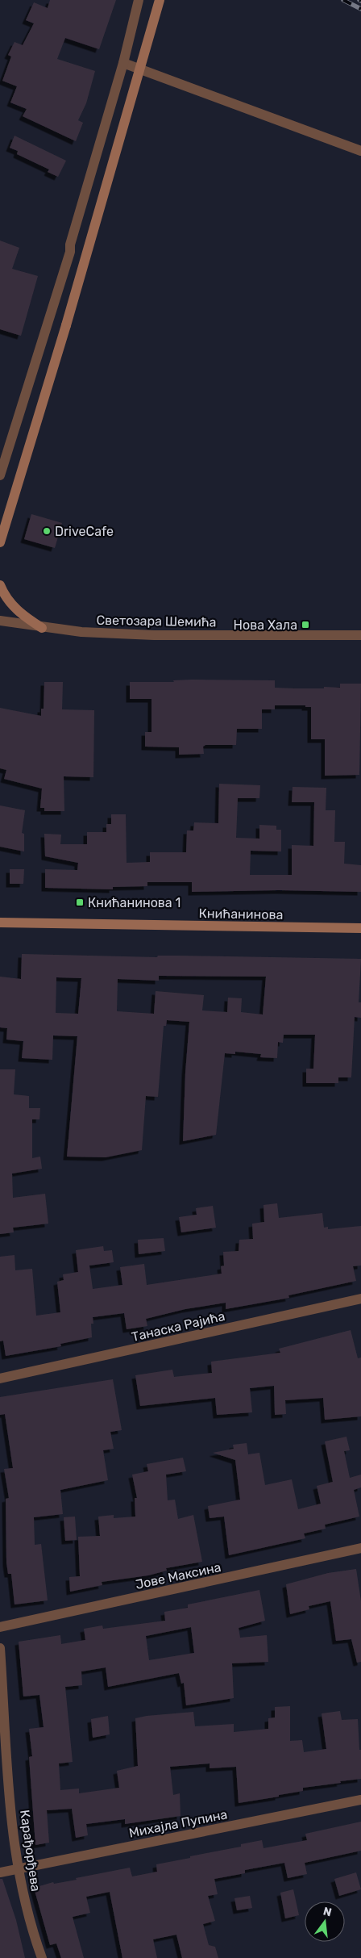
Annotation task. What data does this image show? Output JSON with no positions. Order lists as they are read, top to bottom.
{
  "streets": {
    "main road": ["Книћанинова"],
    "street": [
      "Светозара Шемића",
      "Танаска Рајића",
      "Јове Максина",
      "Михајла Пупина",
      "Карађорђева"
    ]
  },
  "crossings": [
    ["Михајла Пупина", "Карађорђева"]
  ],
  "places": {
    "other": ["DriveCafe"],
    "transit": ["Нова Хала", "Книћанинова 1"]
  },
  "north": "top"
}
